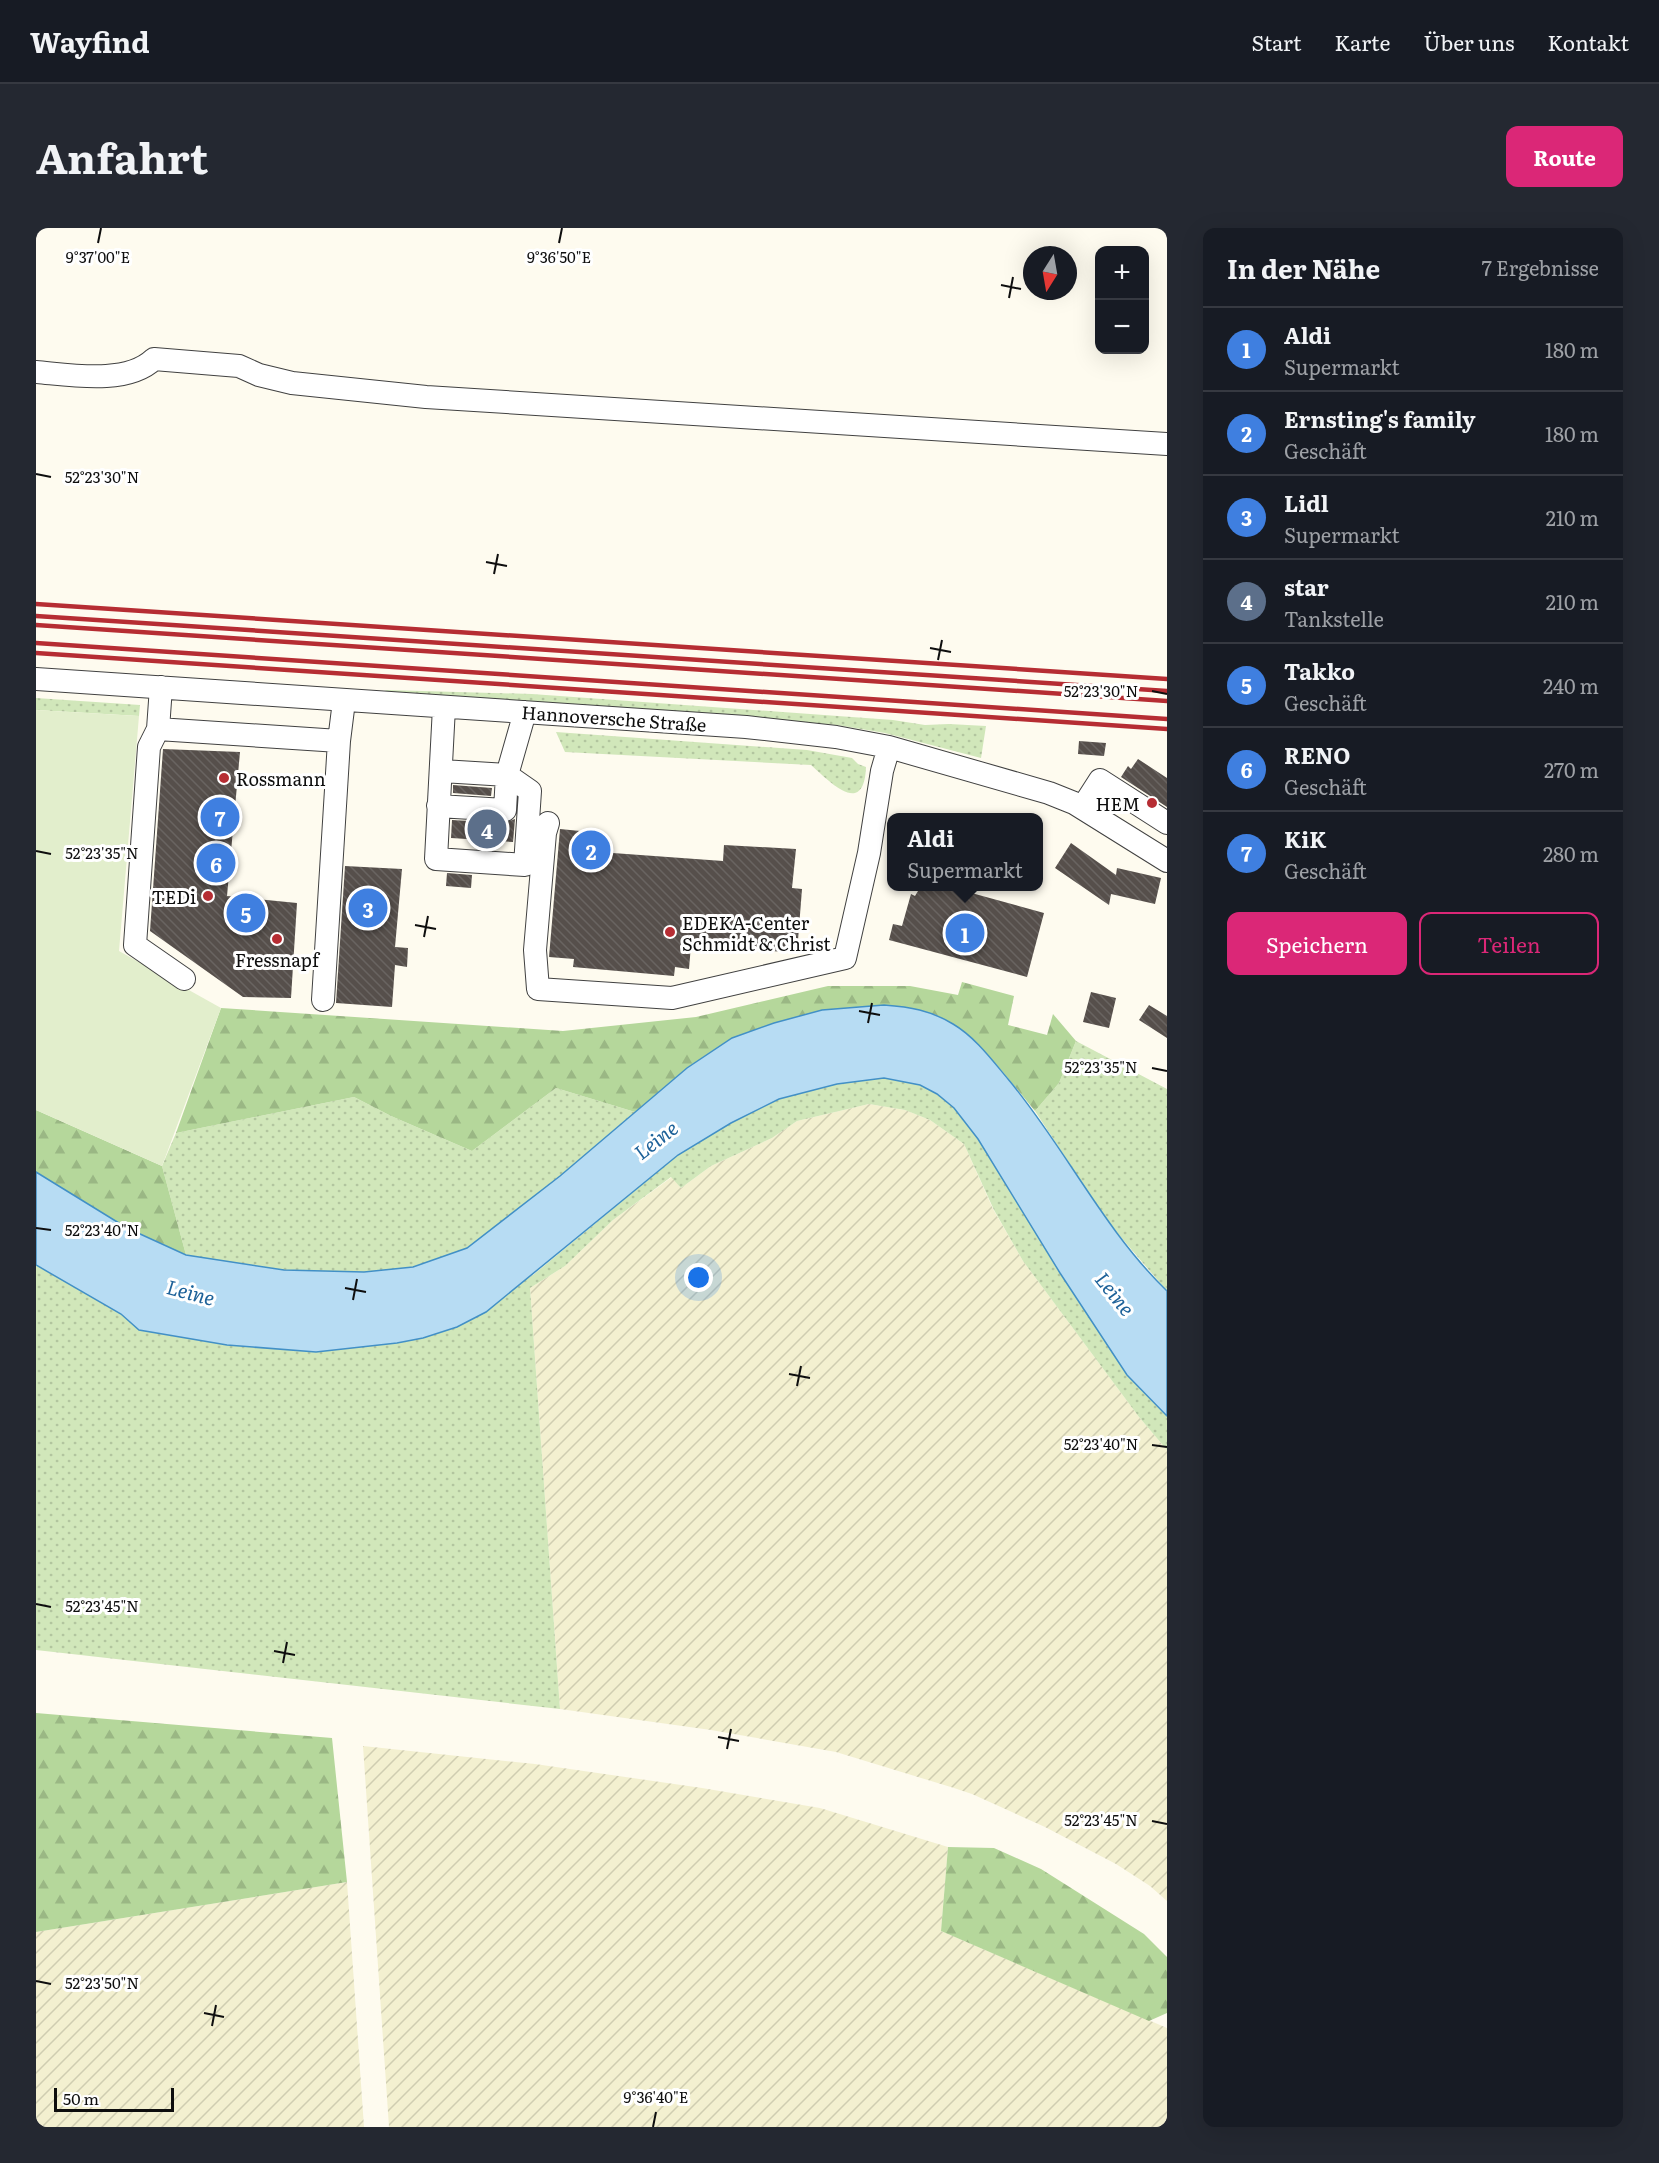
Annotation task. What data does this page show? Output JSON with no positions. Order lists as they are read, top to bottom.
{
  "streets": {
    "street": ["Hannoversche Straße"]
  },
  "water": ["Leine"],
  "places": [
    "Rossmann",
    "HEM",
    "TEDi",
    "EDEKA-Center Schmidt & Christ",
    "Fressnapf"
  ],
  "scale_bar": "50 m",
  "north": "bottom",
  "page": {
    "header": "Wayfind",
    "nav": [
      "Start",
      "Karte",
      "Über uns",
      "Kontakt"
    ],
    "title": "Anfahrt",
    "buttons": [
      "Route",
      ["Speichern", "Teilen"]
    ],
    "heading": ["In der Nähe", "7 Ergebnisse"],
    "map_buttons": ["+", "−"],
    "list": [
      {
        "mark": "1",
        "name": "Aldi",
        "note": "Supermarkt",
        "value": "180 m"
      },
      {
        "mark": "2",
        "name": "Ernsting's family",
        "note": "Geschäft",
        "value": "180 m"
      },
      {
        "mark": "3",
        "name": "Lidl",
        "note": "Supermarkt",
        "value": "210 m"
      },
      {
        "mark": "4",
        "name": "star",
        "note": "Tankstelle",
        "value": "210 m"
      },
      {
        "mark": "5",
        "name": "Takko",
        "note": "Geschäft",
        "value": "240 m"
      },
      {
        "mark": "6",
        "name": "RENO",
        "note": "Geschäft",
        "value": "270 m"
      },
      {
        "mark": "7",
        "name": "KiK",
        "note": "Geschäft",
        "value": "280 m"
      }
    ],
    "pins": [
      "7",
      "4",
      "2",
      "6",
      "3",
      "5",
      "1"
    ],
    "popup": ["Aldi", "Supermarkt"],
    "scale": "50 m"
  },
  "coordinates": [
    "9°37'00\"E",
    "9°36'50\"E",
    "52°23'30\"N",
    "52°23'35\"N",
    "52°23'40\"N",
    "52°23'45\"N",
    "52°23'50\"N",
    "9°36'40\"E"
  ]
}
